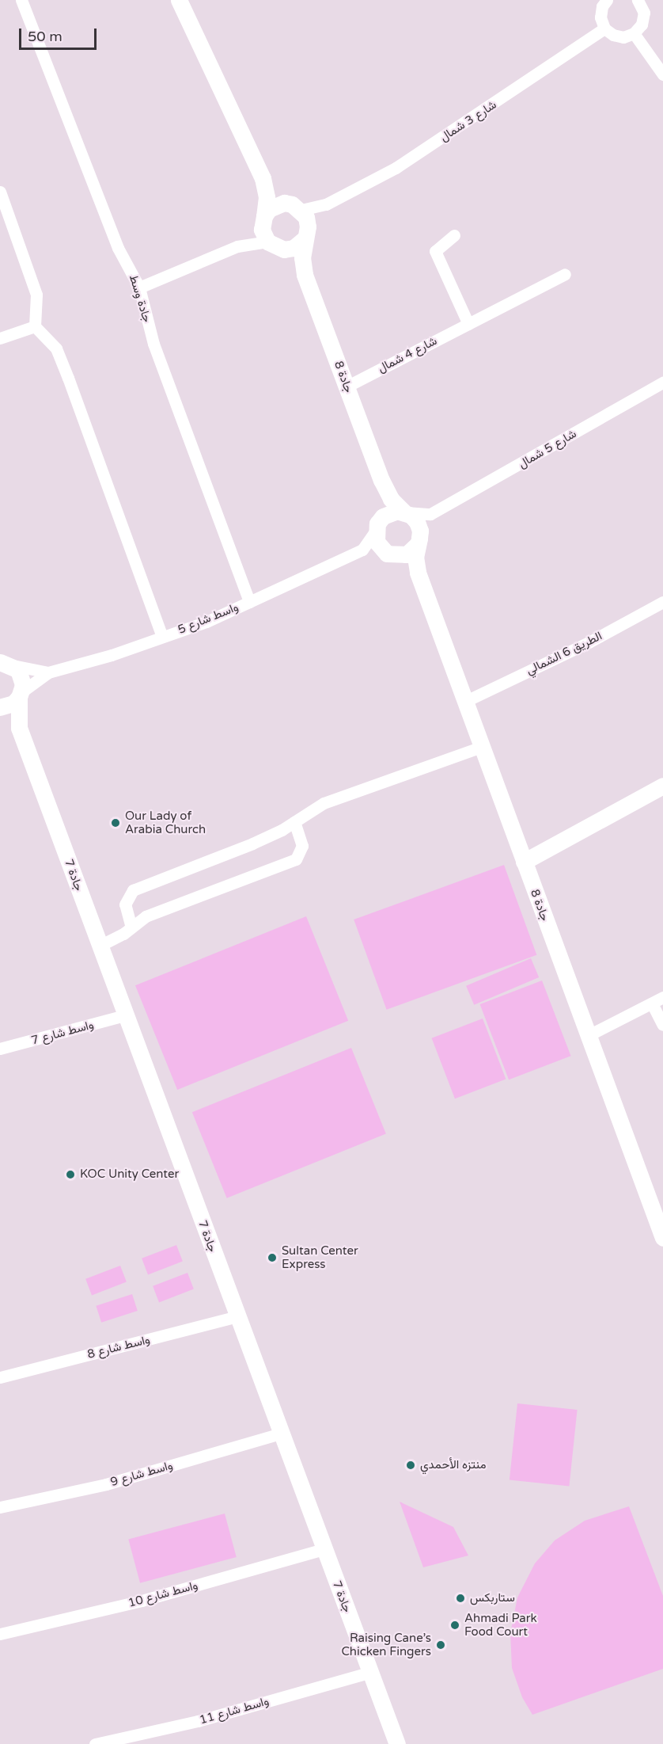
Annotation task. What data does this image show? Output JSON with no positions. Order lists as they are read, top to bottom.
{
  "streets": {
    "main road": ["جادة 8", "جادة 7"],
    "street": [
      "شارع 3 شمال",
      "جادة وسط",
      "شارع 4 شمال",
      "شارع 5 شمال",
      "واسط شارع 5",
      "الطريق 6 الشمالي",
      "واسط شارع 7",
      "واسط شارع 8",
      "واسط شارع 9",
      "واسط شارع 10",
      "واسط شارع 11"
    ]
  },
  "crossings": [
    ["شارع 3 شمال", "جادة 8"],
    ["جادة وسط", "واسط شارع 5"],
    ["شارع 4 شمال", "جادة 8"],
    ["جادة 8", "الطريق 6 الشمالي"],
    ["واسط شارع 5", "جادة 7"],
    ["جادة 7", "واسط شارع 7"],
    ["جادة 7", "واسط شارع 8"],
    ["جادة 7", "واسط شارع 9"],
    ["جادة 7", "واسط شارع 10"],
    ["جادة 7", "واسط شارع 11"]
  ],
  "places": [
    "Our Lady of Arabia Church",
    "KOC Unity Center",
    "Sultan Center Express",
    "منتزه الأحمدي",
    "ستاربكس",
    "Ahmadi Park Food Court",
    "Raising Cane’s Chicken Fingers"
  ],
  "scale_bar": "50 m"
}
